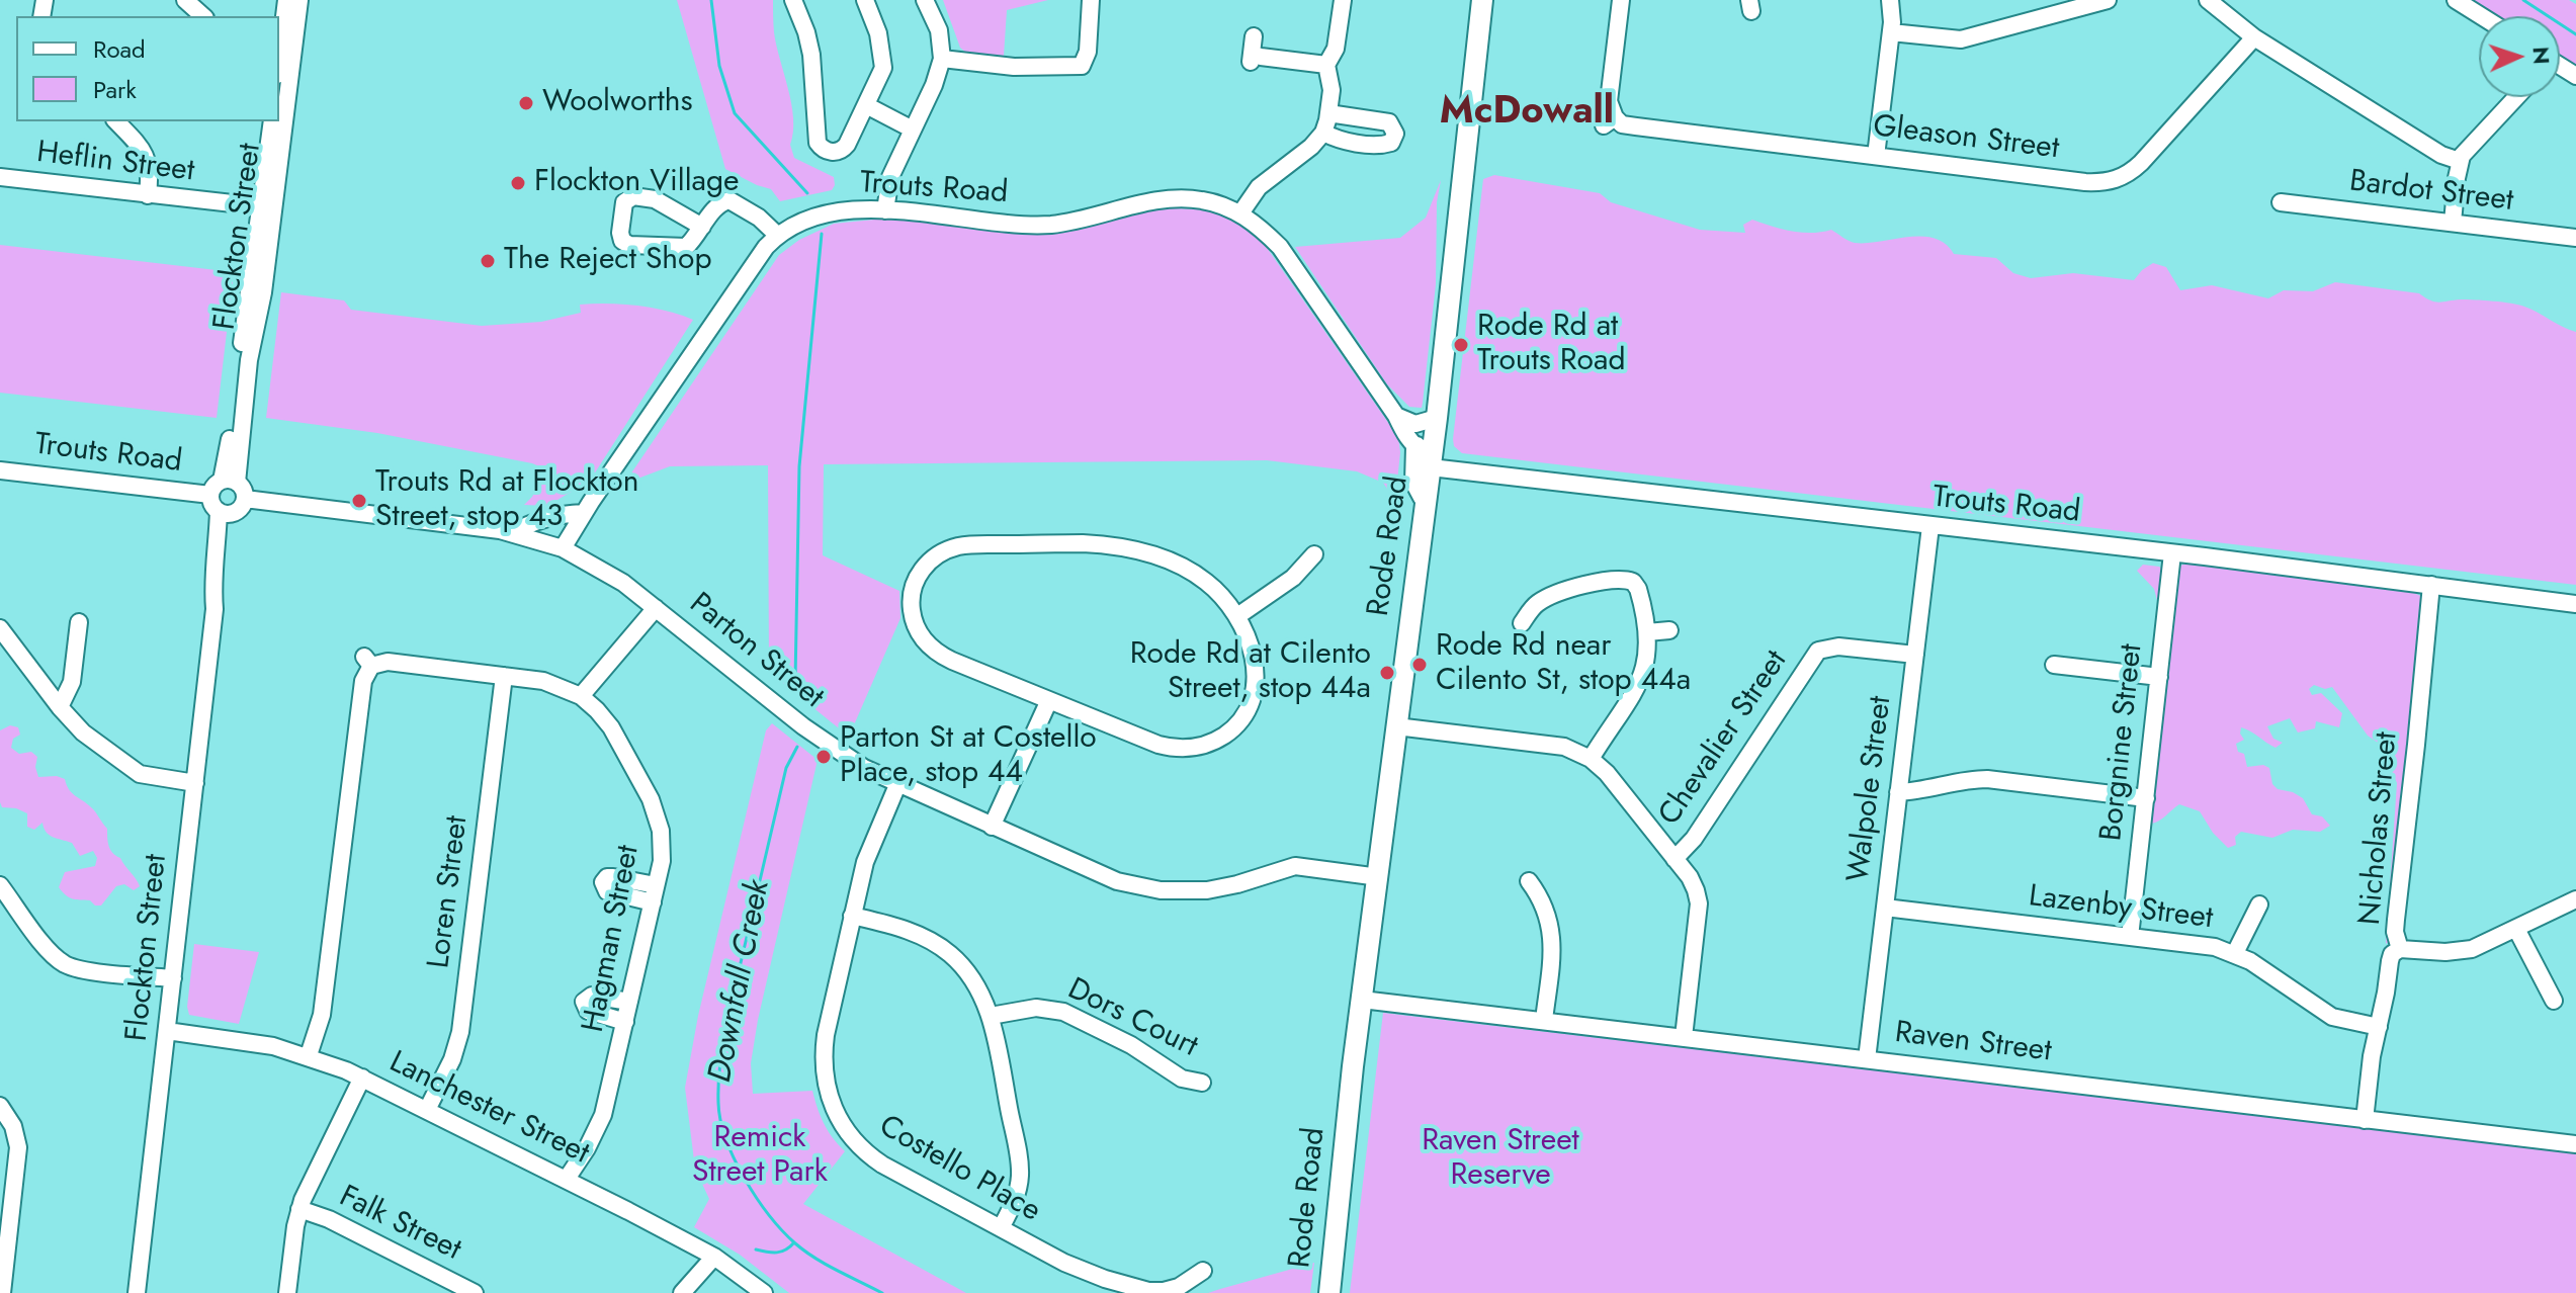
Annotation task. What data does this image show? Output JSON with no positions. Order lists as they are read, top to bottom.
{
  "streets": {
    "main road": ["Rode Road"],
    "street": [
      "Gleason Street",
      "Heflin Street",
      "Trouts Road",
      "Bardot Street",
      "Flockton Street",
      "Parton Street",
      "Chevalier Street",
      "Borgnine Street",
      "Walpole Street",
      "Nicholas Street",
      "Loren Street",
      "Lazenby Street",
      "Hagman Street",
      "Dors Court",
      "Raven Street",
      "Lanchester Street",
      "Costello Place",
      "Falk Street"
    ]
  },
  "crossings": [
    ["Heflin Street", "Flockton Street"],
    ["Trouts Road", "Flockton Street"],
    ["Trouts Road", "Rode Road"],
    ["Trouts Road", "Parton Street"],
    ["Trouts Road", "Borgnine Street"],
    ["Trouts Road", "Walpole Street"],
    ["Trouts Road", "Nicholas Street"],
    ["Flockton Street", "Lanchester Street"],
    ["Rode Road", "Parton Street"],
    ["Rode Road", "Raven Street"],
    ["Parton Street", "Costello Place"],
    ["Chevalier Street", "Walpole Street"],
    ["Borgnine Street", "Lazenby Street"],
    ["Walpole Street", "Lazenby Street"],
    ["Walpole Street", "Raven Street"],
    ["Nicholas Street", "Lazenby Street"],
    ["Nicholas Street", "Raven Street"],
    ["Loren Street", "Hagman Street"],
    ["Loren Street", "Lanchester Street"],
    ["Hagman Street", "Lanchester Street"]
  ],
  "districts": ["McDowall"],
  "water": ["Downfall Creek"],
  "parks": ["Remick Street Park", "Raven Street Reserve"],
  "places": [
    "Woolworths",
    "Flockton Village",
    "The Reject Shop",
    "Rode Rd at Trouts Road",
    "Trouts Rd at Flockton Street, stop 43",
    "Rode Rd near Cilento St, stop 44a",
    "Rode Rd at Cilento Street, stop 44a",
    "Parton St at Costello Place, stop 44"
  ],
  "legend": ["Road", "Park"],
  "north": "right"
}
